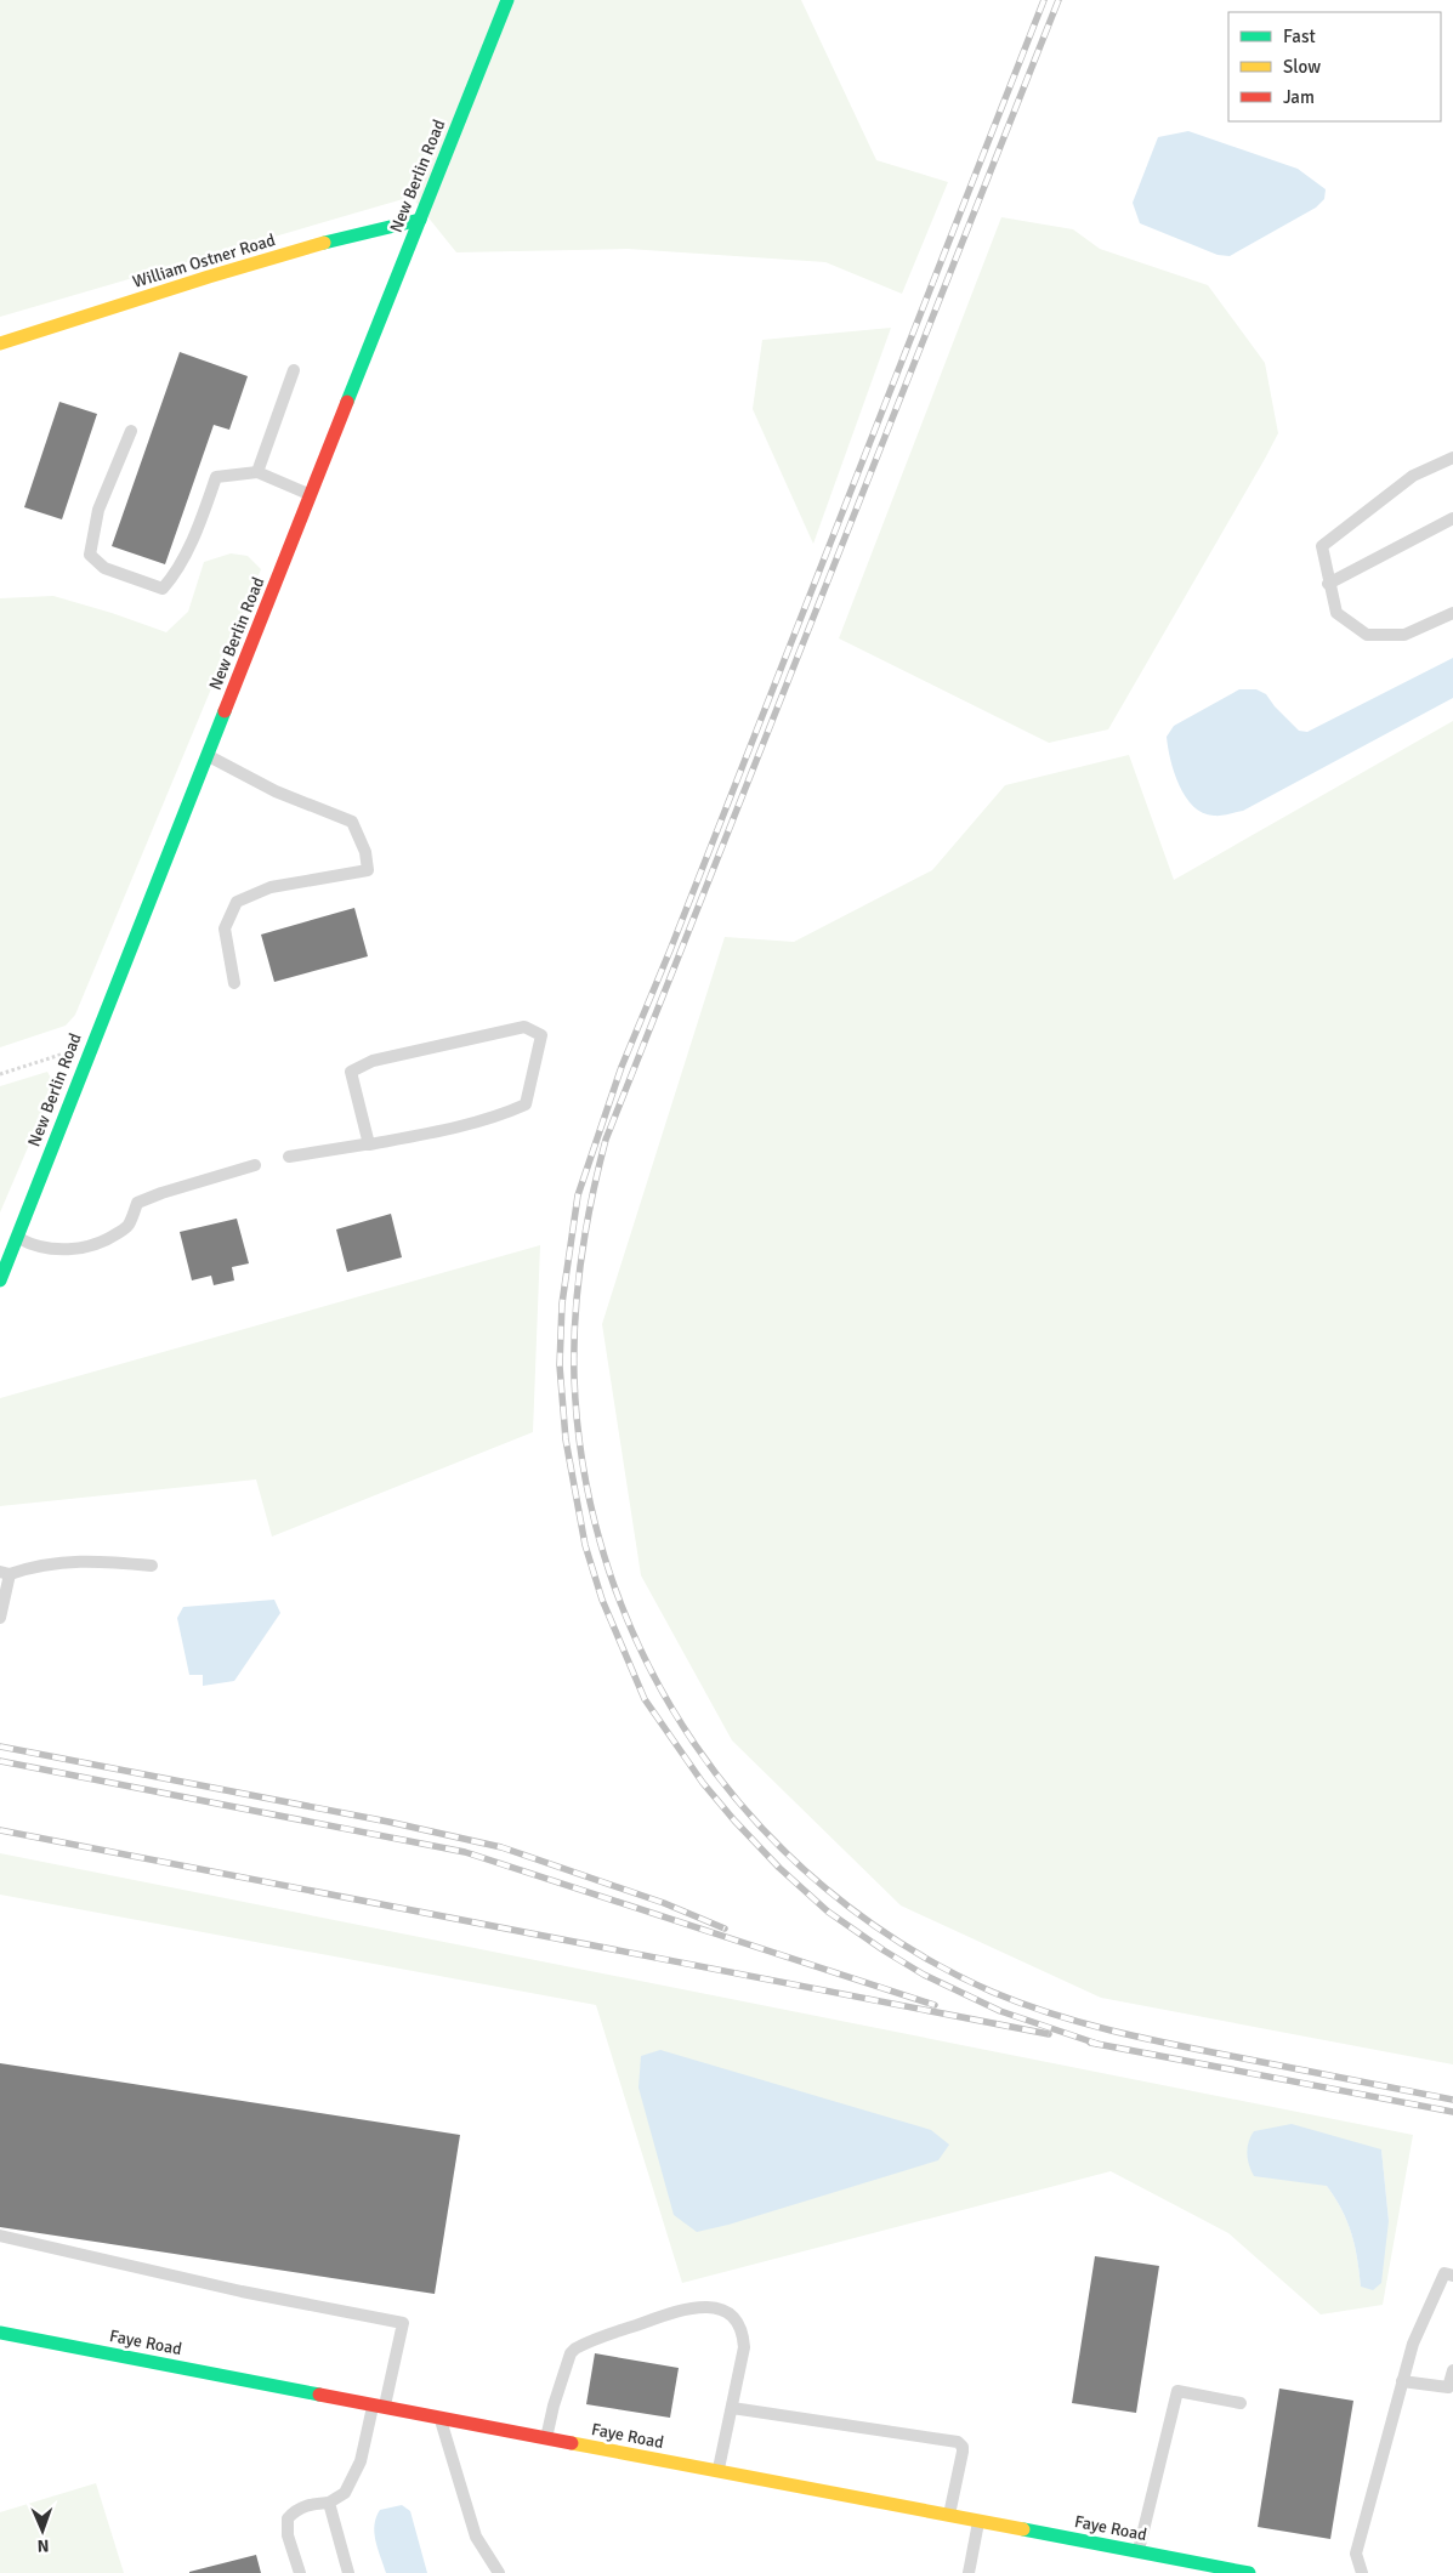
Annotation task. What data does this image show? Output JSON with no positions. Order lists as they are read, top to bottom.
{
  "streets": {
    "street": ["New Berlin Road", "William Ostner Road", "Faye Road"]
  },
  "crossings": [
    ["New Berlin Road", "William Ostner Road"]
  ],
  "legend": ["Fast", "Slow", "Jam"],
  "north": "bottom"
}
